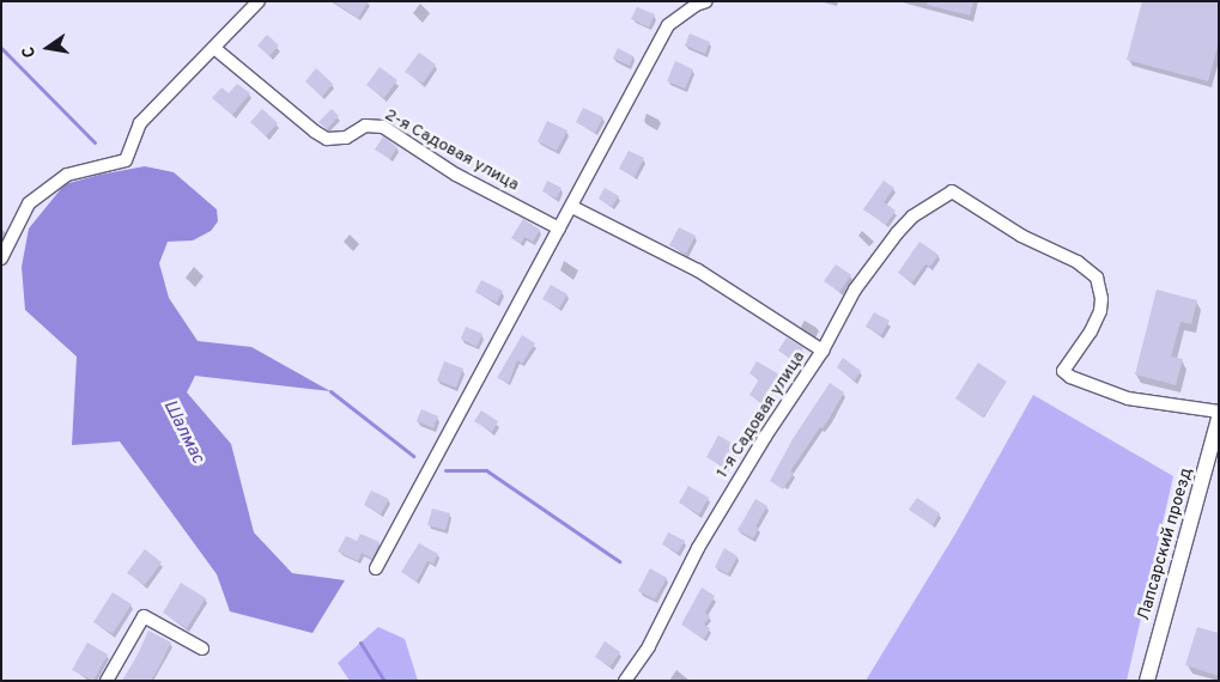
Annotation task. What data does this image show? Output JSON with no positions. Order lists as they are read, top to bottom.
{
  "streets": {
    "street": ["2-я Садовая улица", "1-я Садовая улица", "Лапсарский проезд"]
  },
  "water": ["Шалмас"],
  "north": "left"
}
